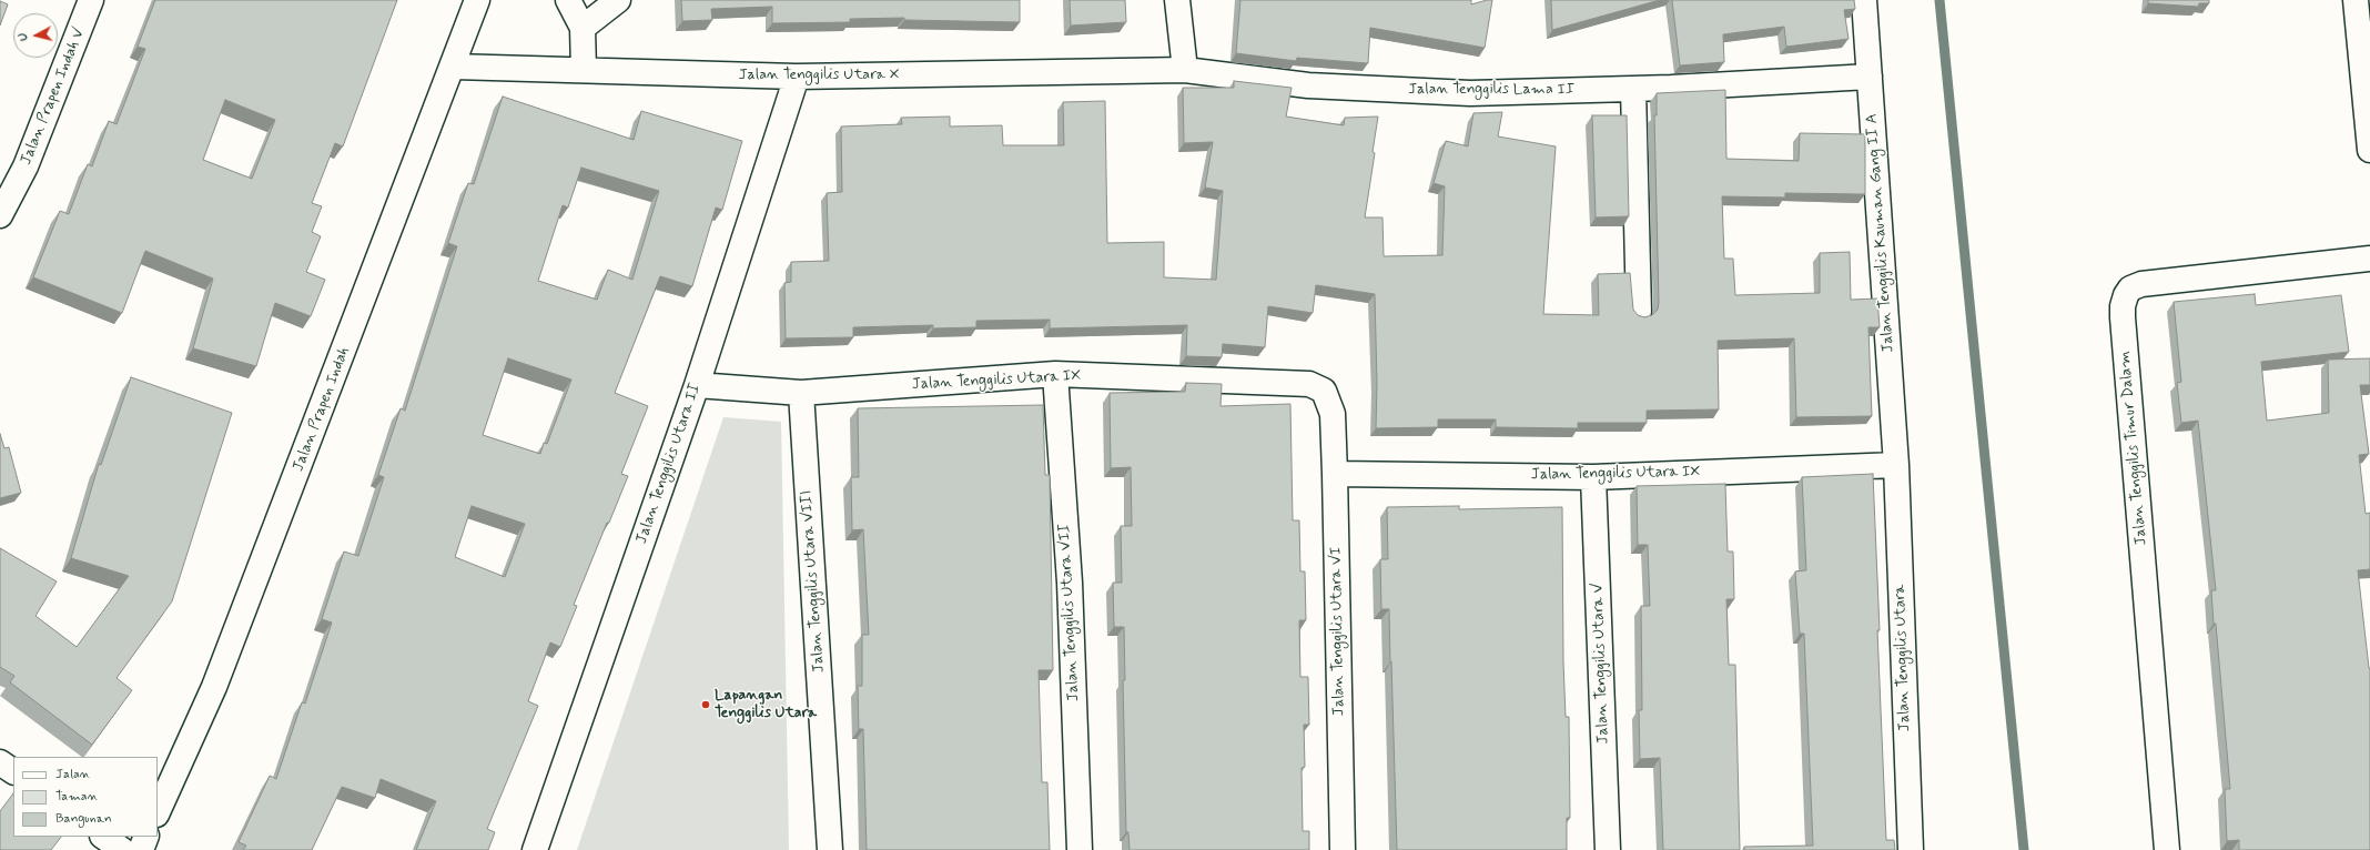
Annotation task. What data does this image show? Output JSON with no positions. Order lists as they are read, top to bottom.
{
  "streets": {
    "street": [
      "Jalan Tenggilis Utara X",
      "Jalan Tenggilis Lama II",
      "Jalan Prapen Indah V",
      "Jalan Tenggilis Kauman Gang II A",
      "Jalan Tenggilis Utara IX",
      "Jalan Prapen Indah",
      "Jalan Tenggilis Timur Dalam",
      "Jalan Tenggilis Utara II",
      "Jalan Tenggilis Utara VIII",
      "Jalan Tenggilis Utara VII",
      "Jalan Tenggilis Utara VI",
      "Jalan Tenggilis Utara",
      "Jalan Tenggilis Utara V"
    ]
  },
  "crossings": [
    ["Jalan Tenggilis Utara X", "Jalan Tenggilis Lama II"],
    ["Jalan Tenggilis Utara X", "Jalan Prapen Indah"],
    ["Jalan Tenggilis Utara X", "Jalan Tenggilis Utara II"],
    ["Jalan Tenggilis Lama II", "Jalan Tenggilis Kauman Gang II A"],
    ["Jalan Tenggilis Kauman Gang II A", "Jalan Tenggilis Utara IX"],
    ["Jalan Tenggilis Kauman Gang II A", "Jalan Tenggilis Utara"],
    ["Jalan Tenggilis Utara IX", "Jalan Tenggilis Utara II"],
    ["Jalan Tenggilis Utara IX", "Jalan Tenggilis Utara VIII"],
    ["Jalan Tenggilis Utara IX", "Jalan Tenggilis Utara VII"],
    ["Jalan Tenggilis Utara IX", "Jalan Tenggilis Utara VI"],
    ["Jalan Tenggilis Utara IX", "Jalan Tenggilis Utara"],
    ["Jalan Tenggilis Utara IX", "Jalan Tenggilis Utara V"]
  ],
  "places": ["Lapangan Tenggilis Utara"],
  "legend": ["Jalan", "Taman", "Bangunan"],
  "north": "left"
}
